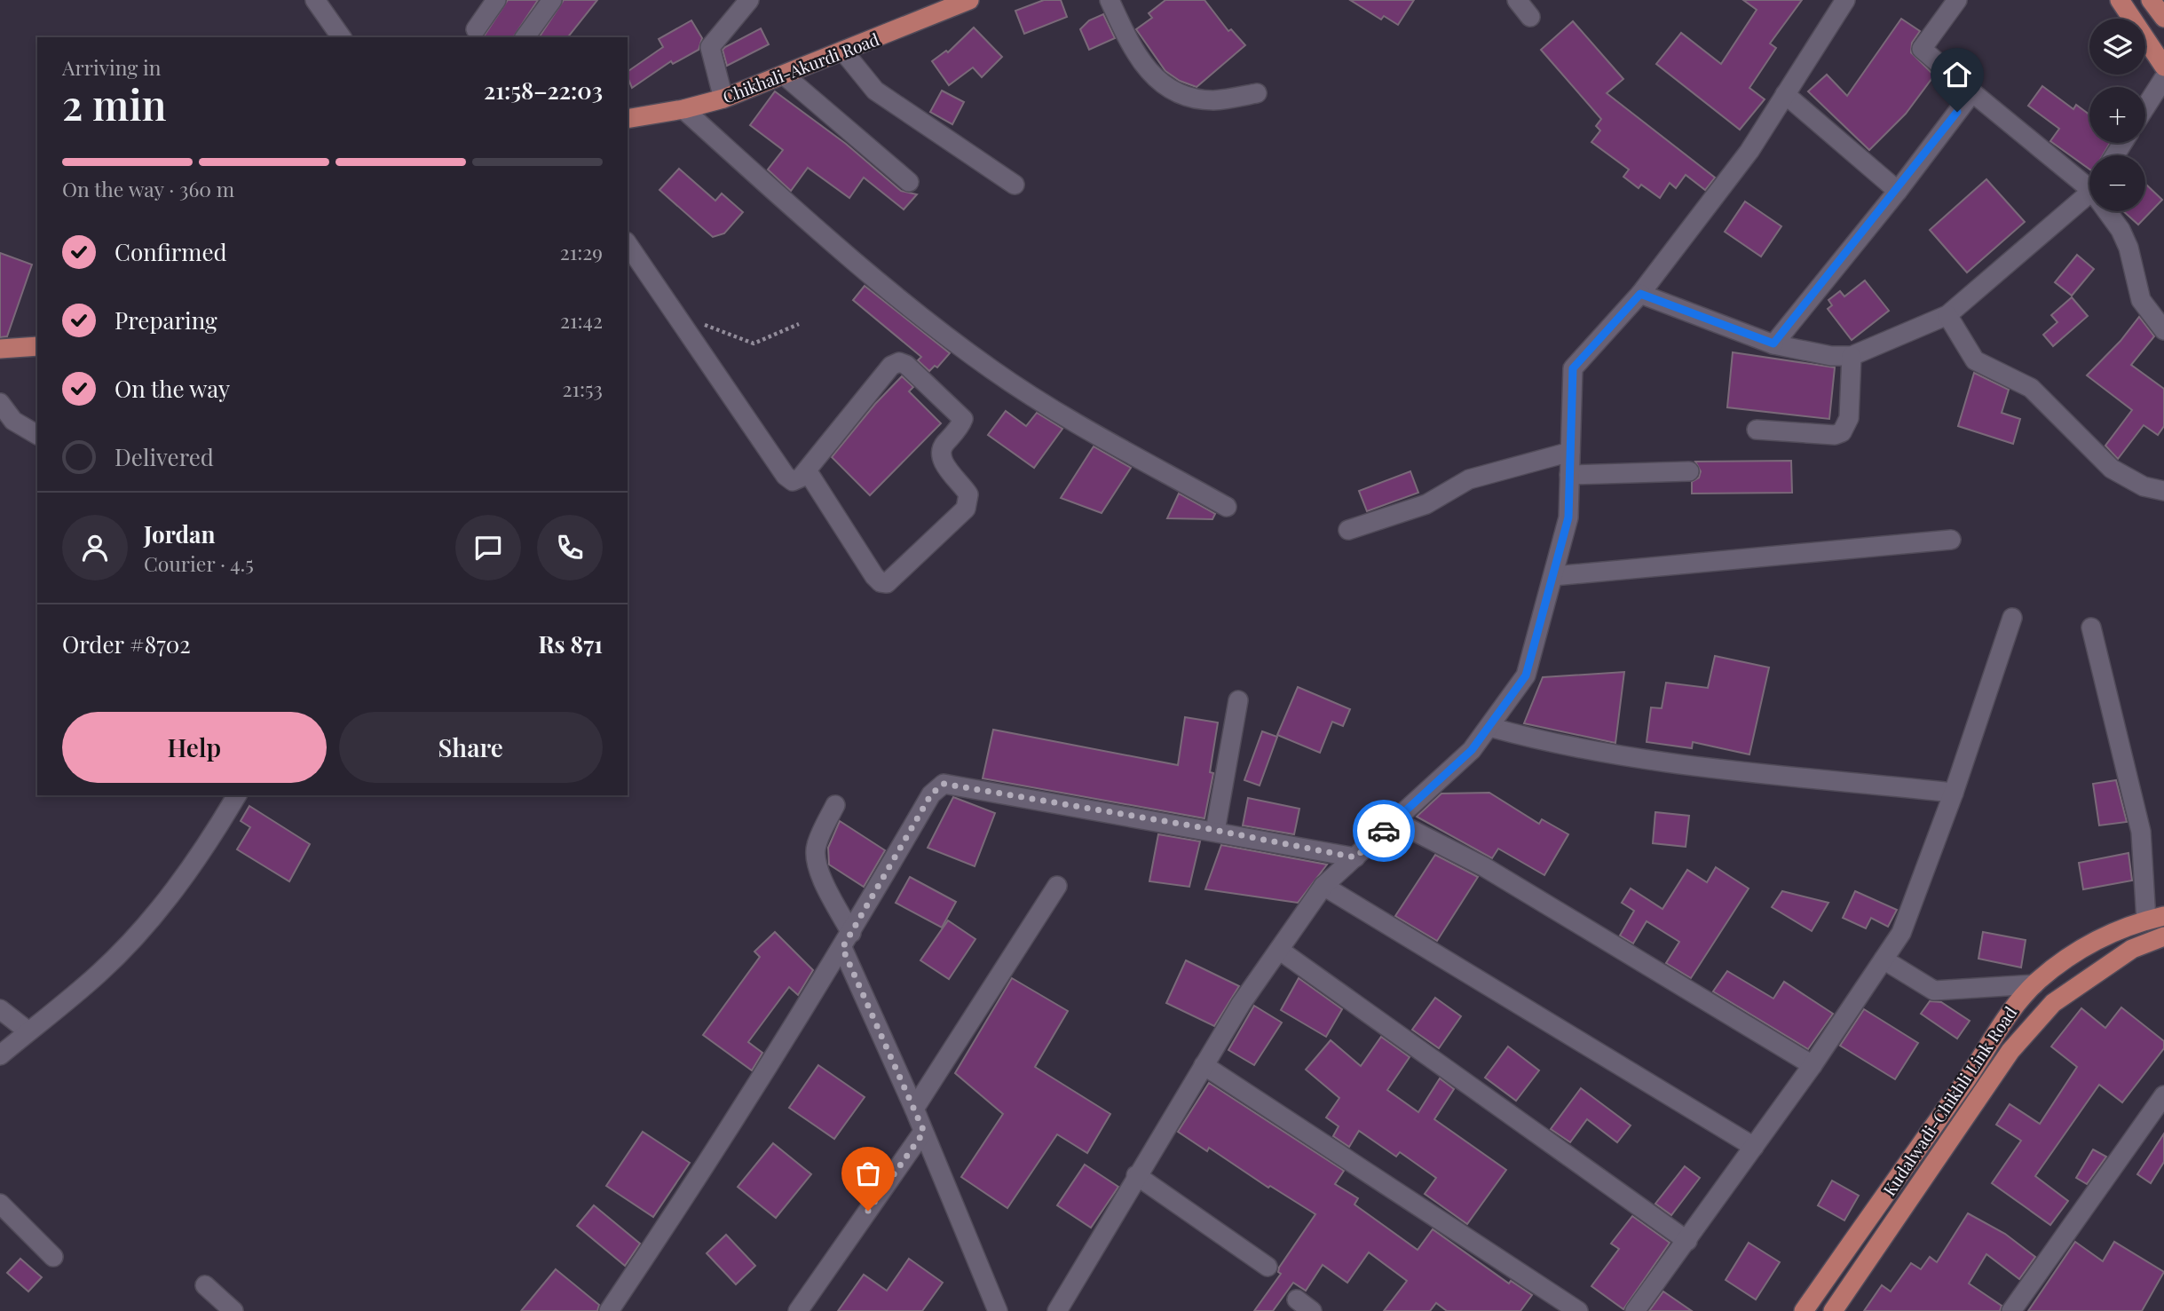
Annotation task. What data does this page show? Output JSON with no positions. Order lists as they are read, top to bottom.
{
  "streets": {
    "main road": ["Chikhali-Akurdi Road", "Kudalwadi-Chikhli Link Road"]
  },
  "page": {
    "map_buttons": ["+", "−"],
    "heading": ["2 min", "Arriving in", "21:58–22:03"],
    "panel": [
      "Jordan",
      "Courier · 4.5",
      "Order #8702",
      "Rs 871"
    ],
    "bar": "On the way · 360 m",
    "list": [
      ["Confirmed", "21:29"],
      ["Preparing", "21:42"],
      ["On the way", "21:53"],
      "Delivered"
    ],
    "buttons": ["Help", "Share"]
  }
}
